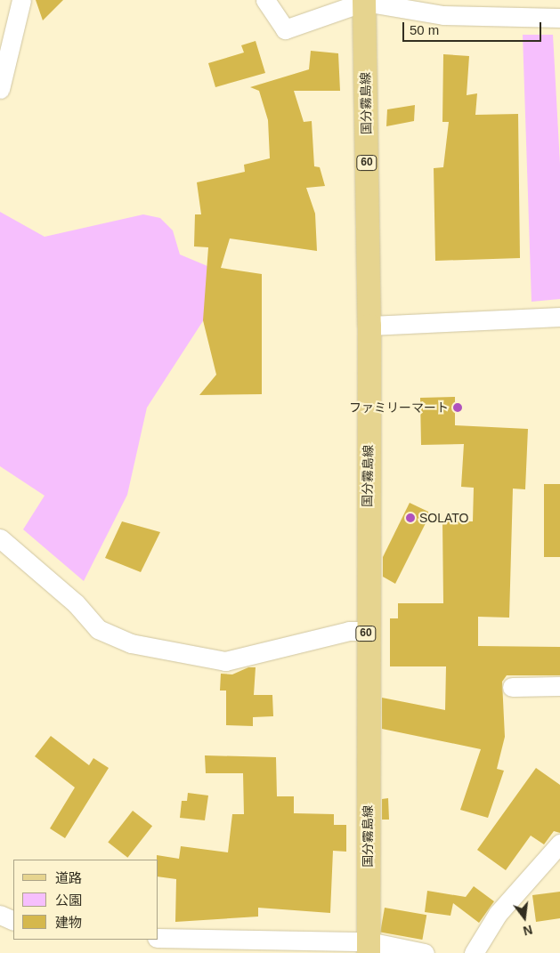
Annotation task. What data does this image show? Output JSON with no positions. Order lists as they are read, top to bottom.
{
  "streets": {
    "main road": ["国分霧島線", "60"]
  },
  "places": ["ファミリーマート", "SOLATO"],
  "legend": ["道路", "公園", "建物"],
  "scale_bar": "50 m",
  "north": "bottom"
}
